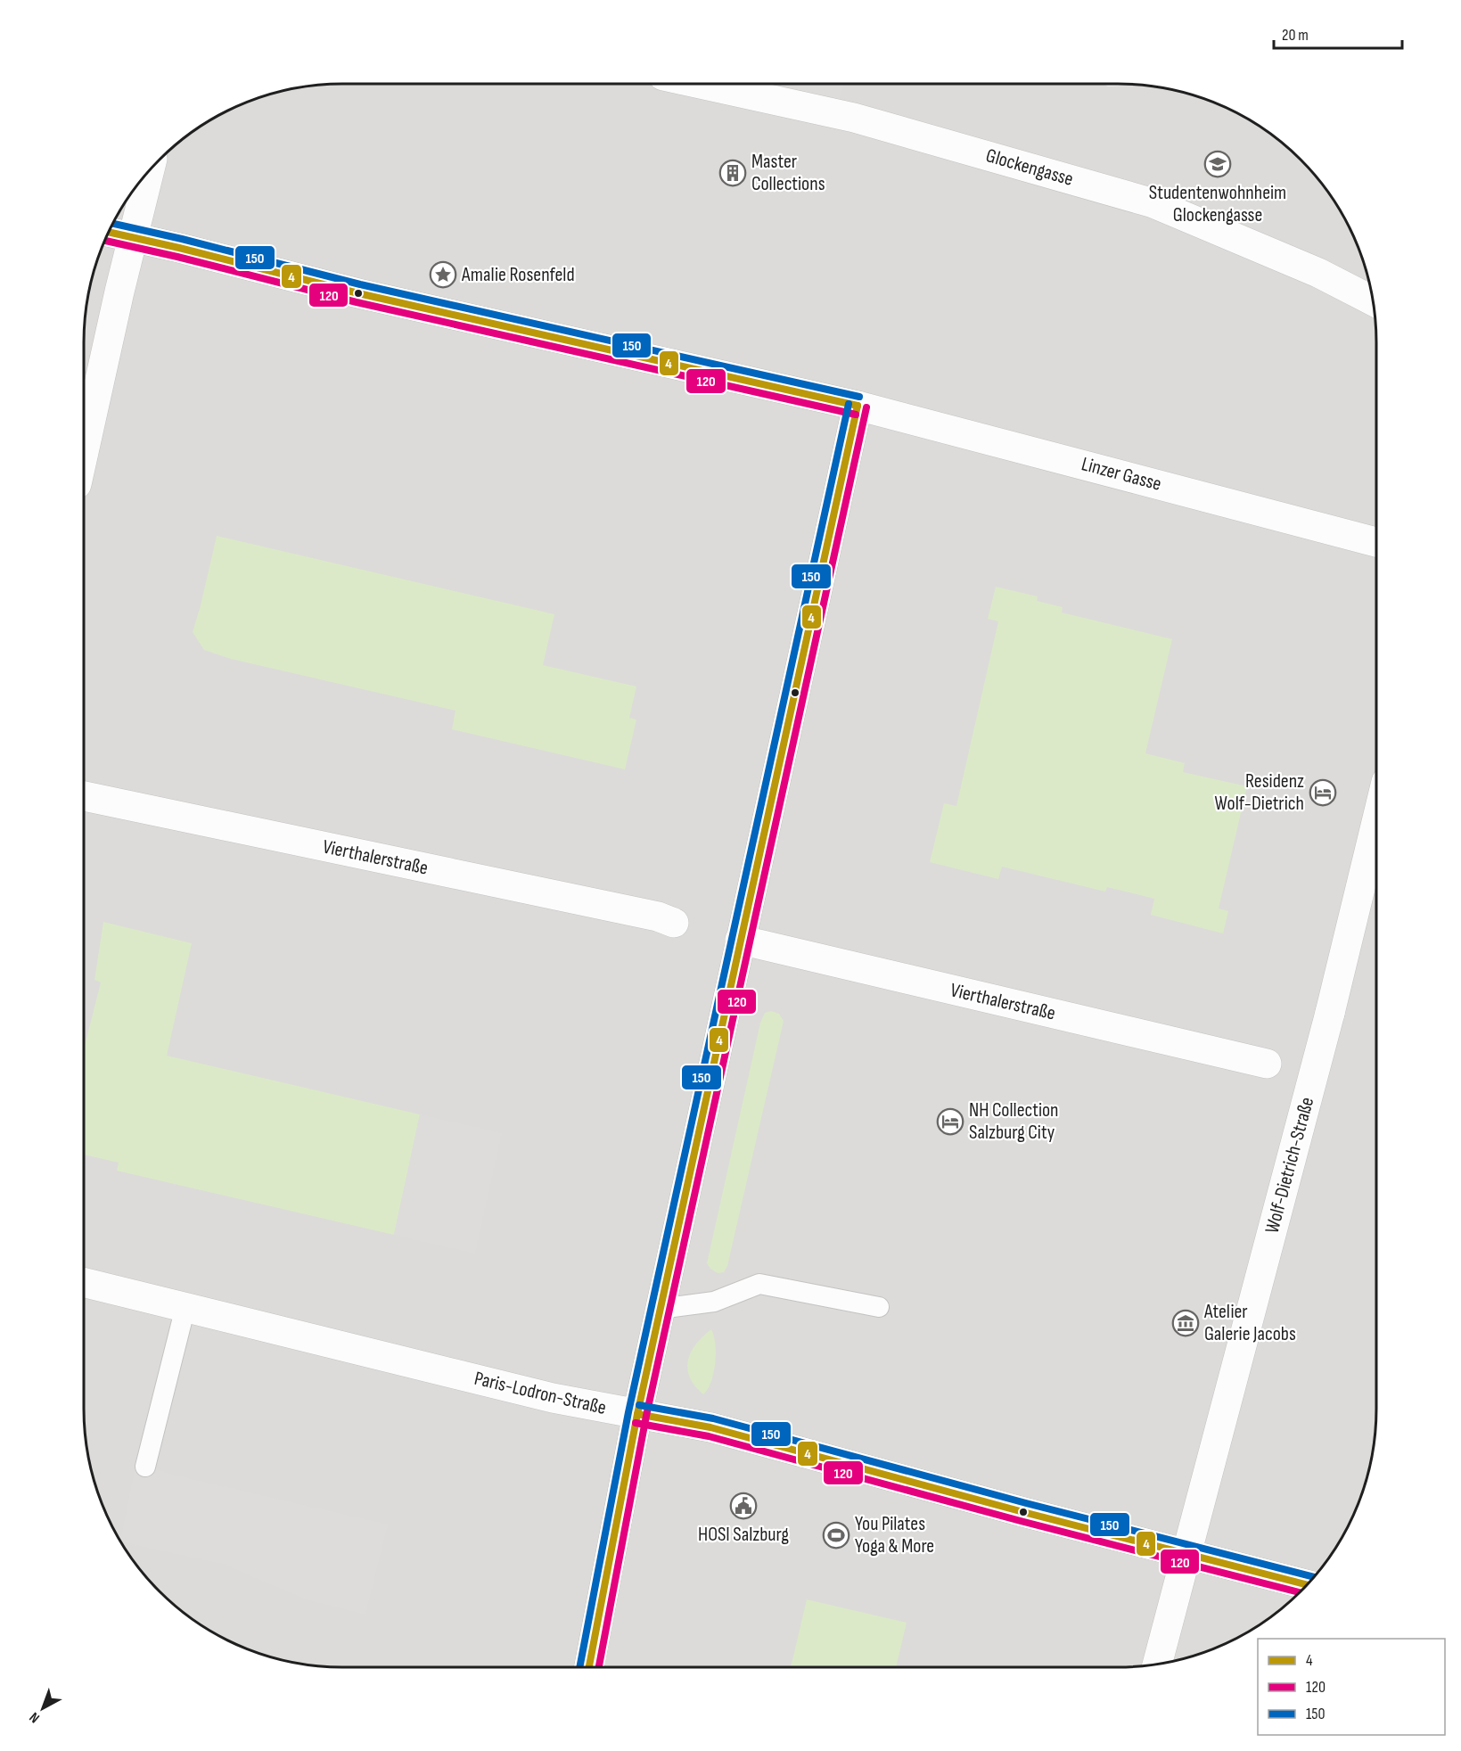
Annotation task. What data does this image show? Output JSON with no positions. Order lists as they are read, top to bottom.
{
  "streets": {
    "street": [
      "Glockengasse",
      "Linzer Gasse",
      "Vierthalerstraße",
      "Wolf-Dietrich-Straße",
      "Paris-Lodron-Straße"
    ]
  },
  "crossings": [
    ["Wolf-Dietrich-Straße", "Paris-Lodron-Straße"]
  ],
  "places": {
    "school or university": ["Studentenwohnheim Glockengasse"],
    "building": ["Master Collections"],
    "place": ["Amalie Rosenfeld"],
    "hotel": ["Residenz Wolf-Dietrich", "NH Collection Salzburg City"],
    "museum": ["Atelier Galerie Jacobs"],
    "public building": ["HOSI Salzburg"],
    "sports": ["You Pilates Yoga & More"]
  },
  "lines": ["transit line 150", "transit line 4", "transit line 120"],
  "legend": ["4", "120", "150"],
  "scale_bar": "20 m",
  "north": "bottom left"
}
